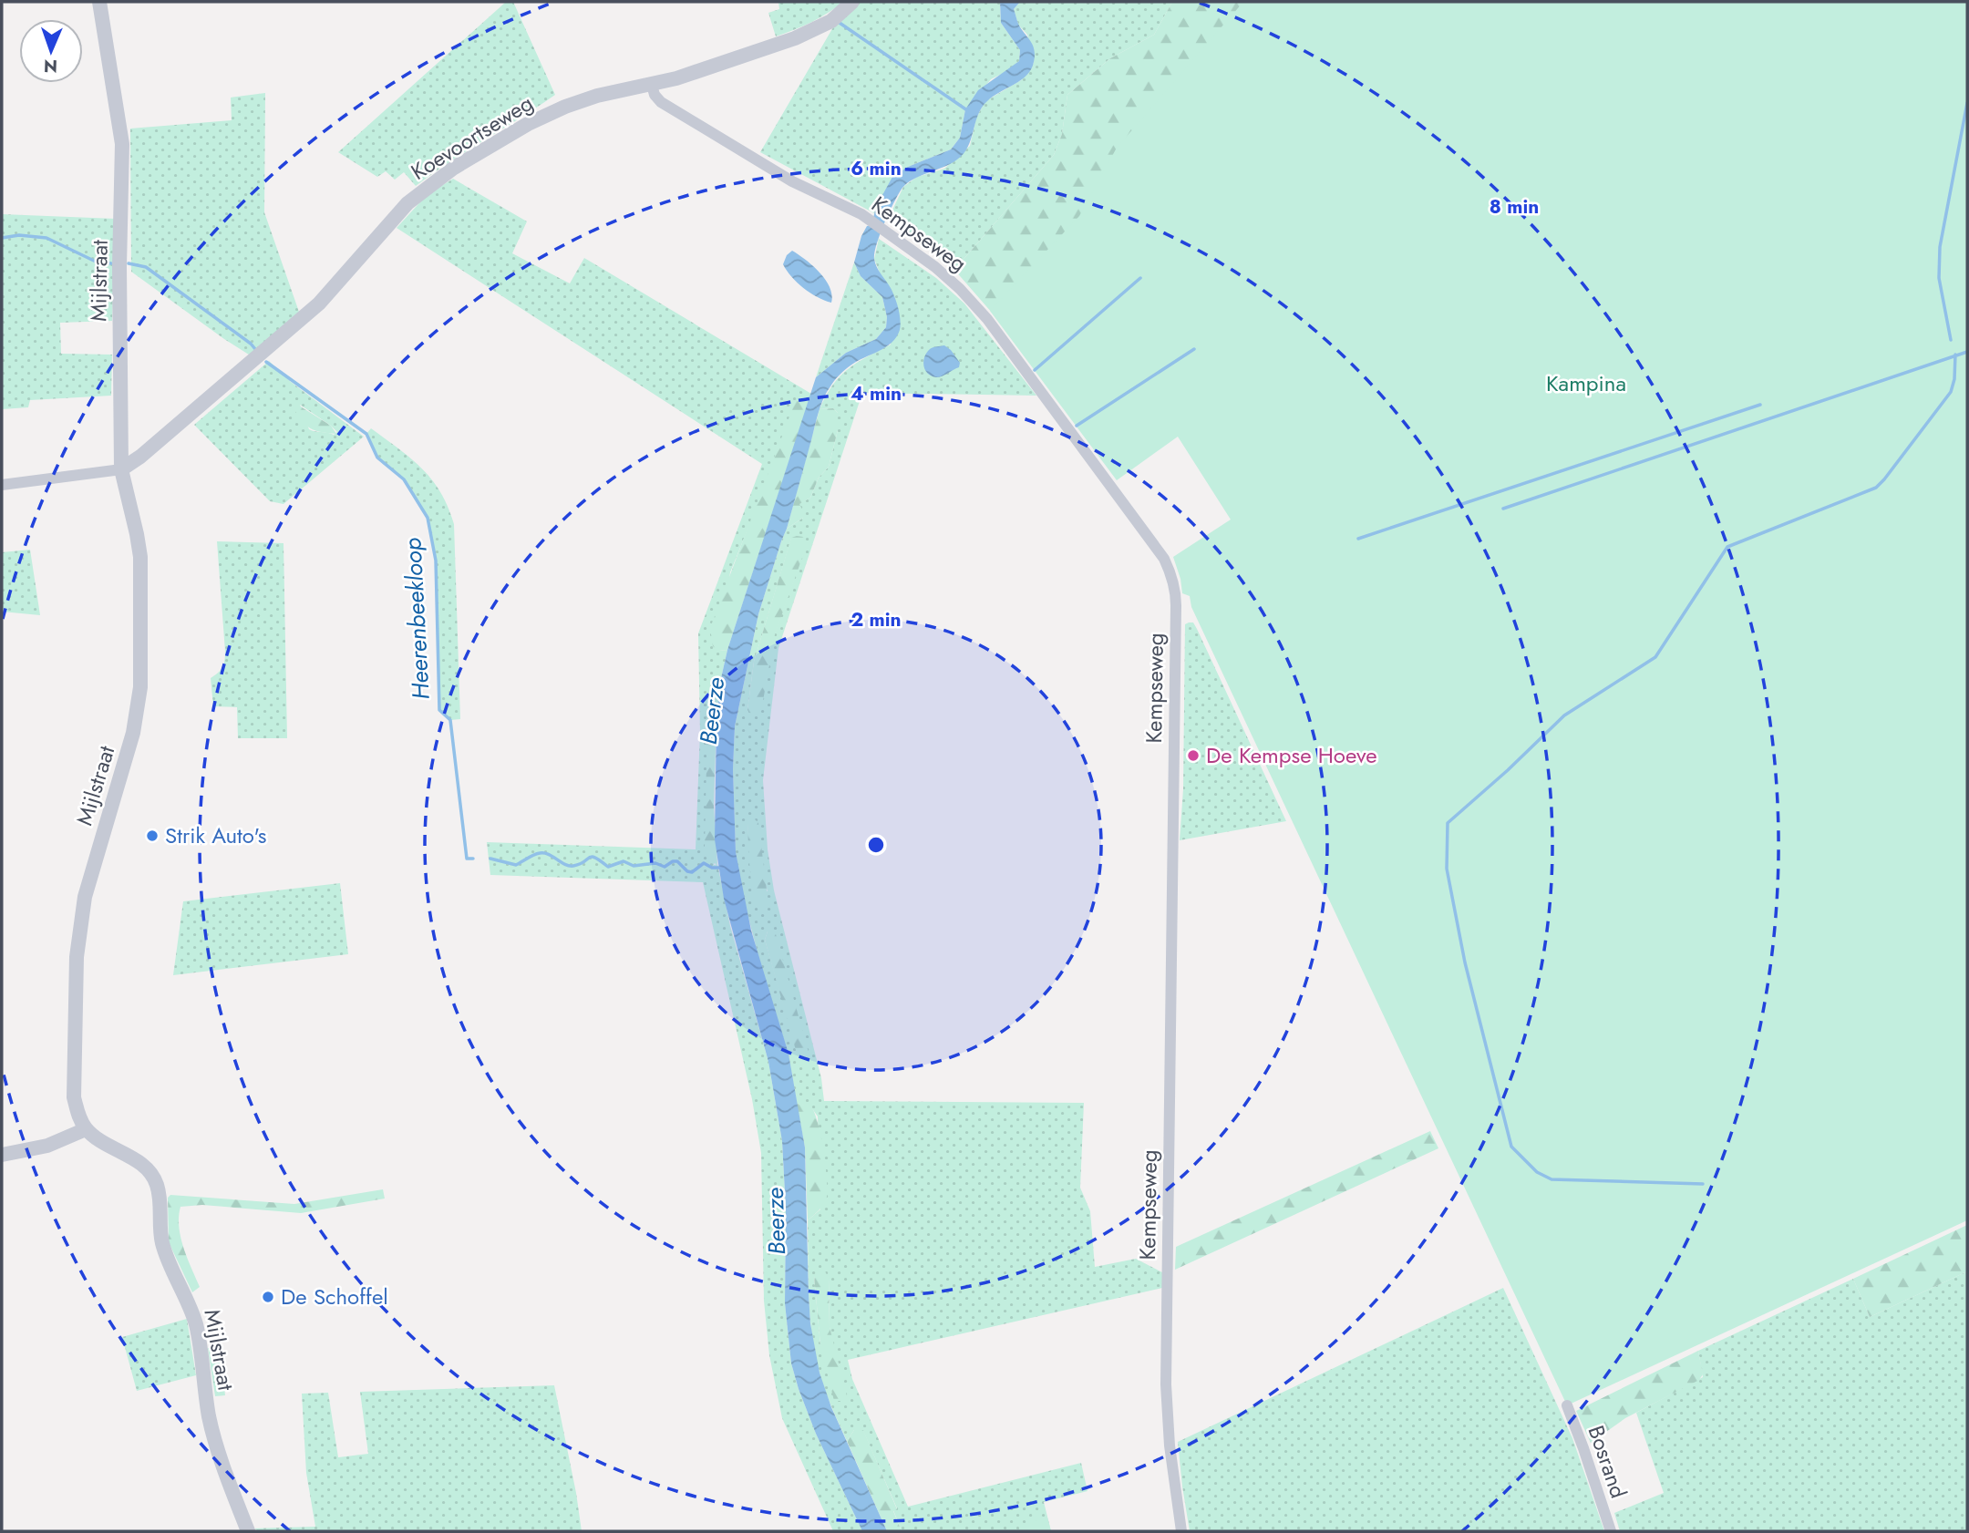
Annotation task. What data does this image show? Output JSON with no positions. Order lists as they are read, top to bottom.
{
  "streets": {
    "street": [
      "Koevoortseweg",
      "Kempseweg",
      "Mijlstraat",
      "Bosrand"
    ]
  },
  "crossings": [
    ["Koevoortseweg", "Kempseweg"],
    ["Koevoortseweg", "Mijlstraat"]
  ],
  "water": ["Heerenbeekloop", "Beerze"],
  "parks": ["Kampina"],
  "places": ["De Kempse Hoeve", "Strik Auto's", "De Schoffel"],
  "north": "bottom",
  "rings": [
    "6 min",
    "8 min",
    "4 min",
    "2 min"
  ]
}
